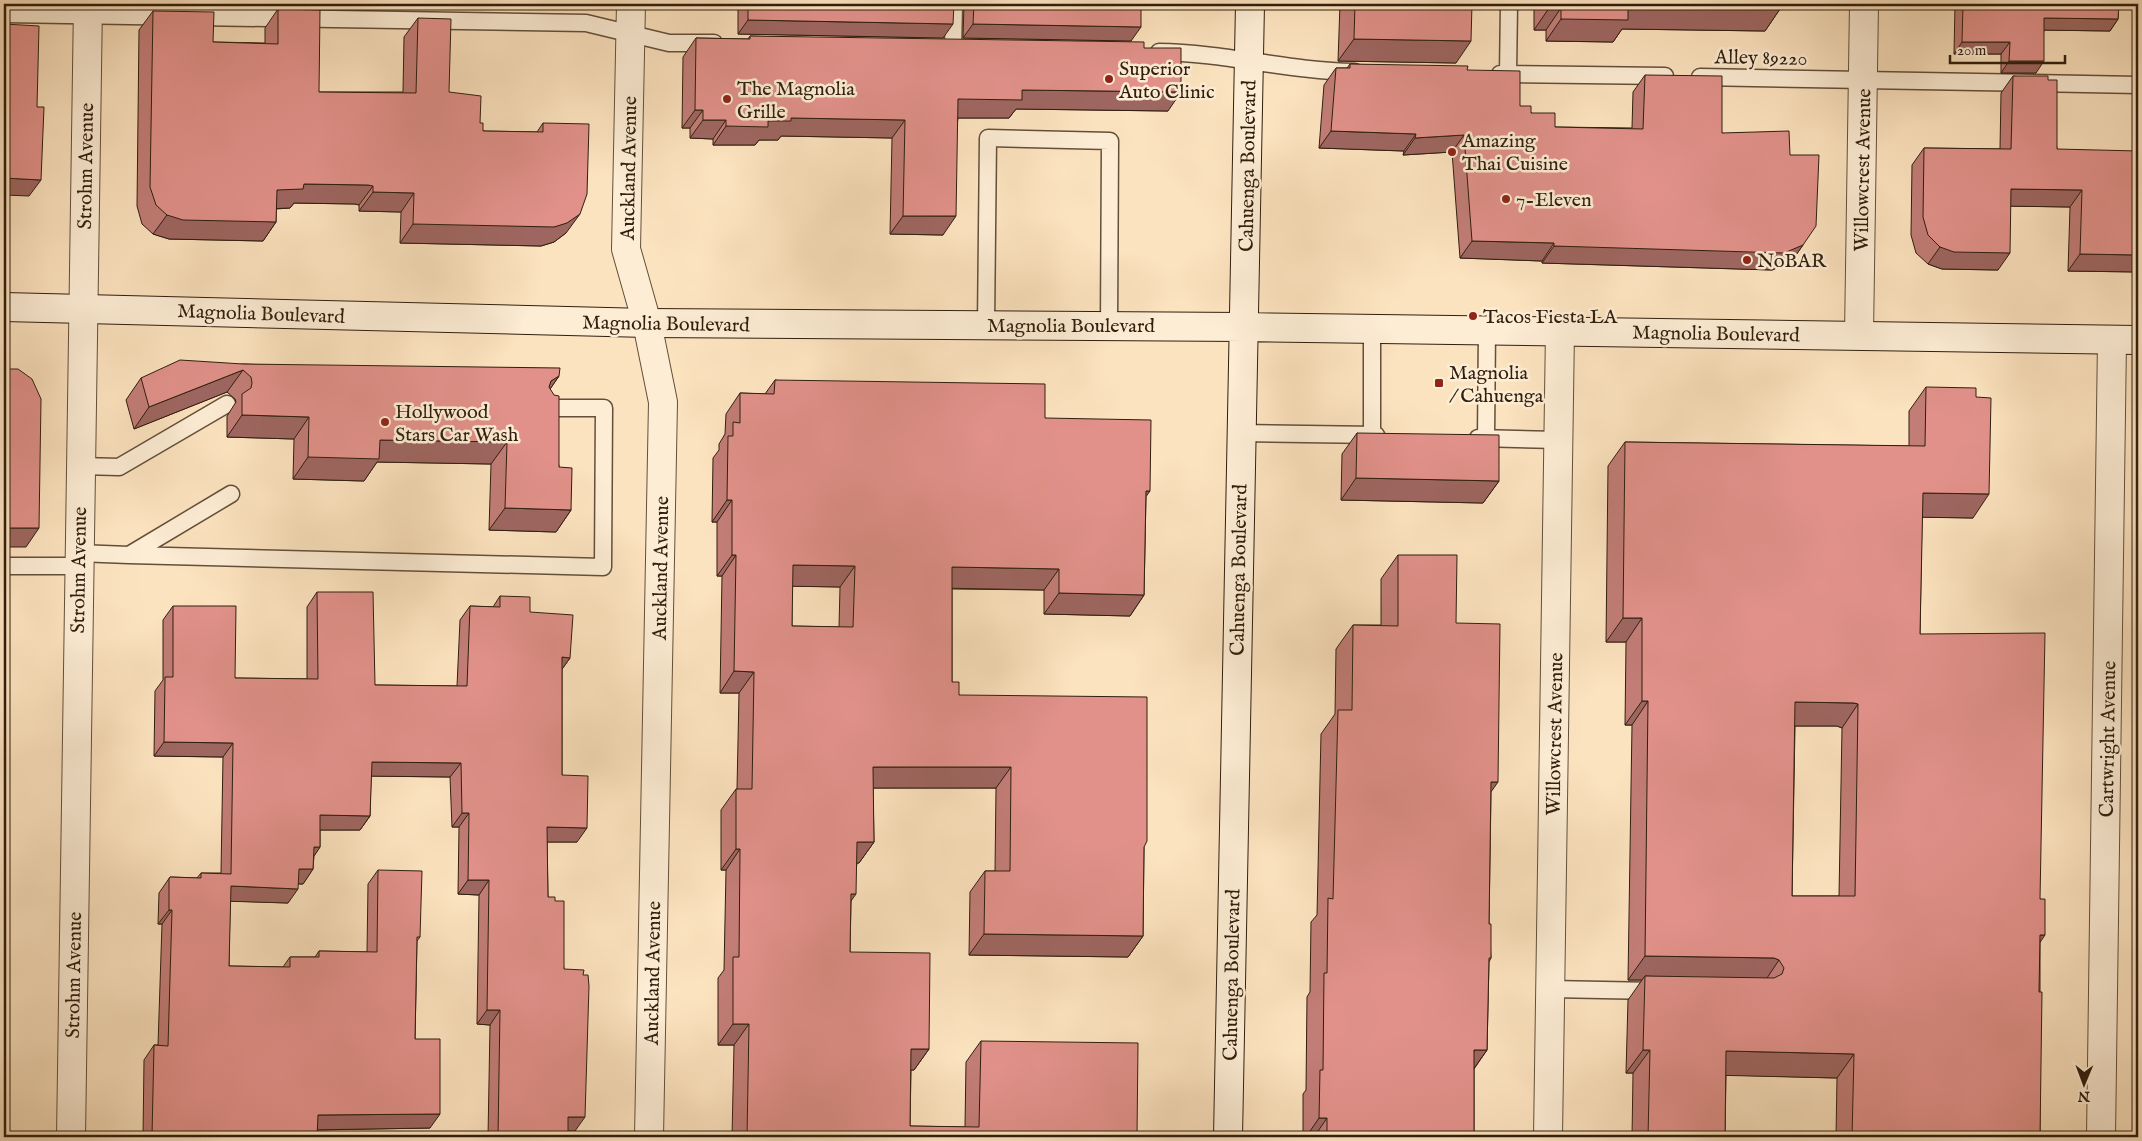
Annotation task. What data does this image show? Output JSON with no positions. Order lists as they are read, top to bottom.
{
  "streets": {
    "street": [
      "Strohm Avenue",
      "Cahuenga Boulevard",
      "Auckland Avenue",
      "Willowcrest Avenue",
      "Magnolia Boulevard",
      "Cartwright Avenue"
    ],
    "lane": ["Alley 89220"]
  },
  "crossings": [
    ["Alley 89220", "Willowcrest Avenue"],
    ["Strohm Avenue", "Magnolia Boulevard"],
    ["Cahuenga Boulevard", "Magnolia Boulevard"],
    ["Auckland Avenue", "Magnolia Boulevard"],
    ["Willowcrest Avenue", "Magnolia Boulevard"],
    ["Magnolia Boulevard", "Cartwright Avenue"]
  ],
  "places": {
    "other": [
      "Superior Auto Clinic",
      "The Magnolia Grille",
      "Amazing Thai Cuisine",
      "7-Eleven",
      "NoBAR",
      "Tacos Fiesta LA",
      "Hollywood Stars Car Wash"
    ],
    "transit": ["Magnolia / Cahuenga"]
  },
  "scale_bar": "20 m",
  "north": "bottom"
}
